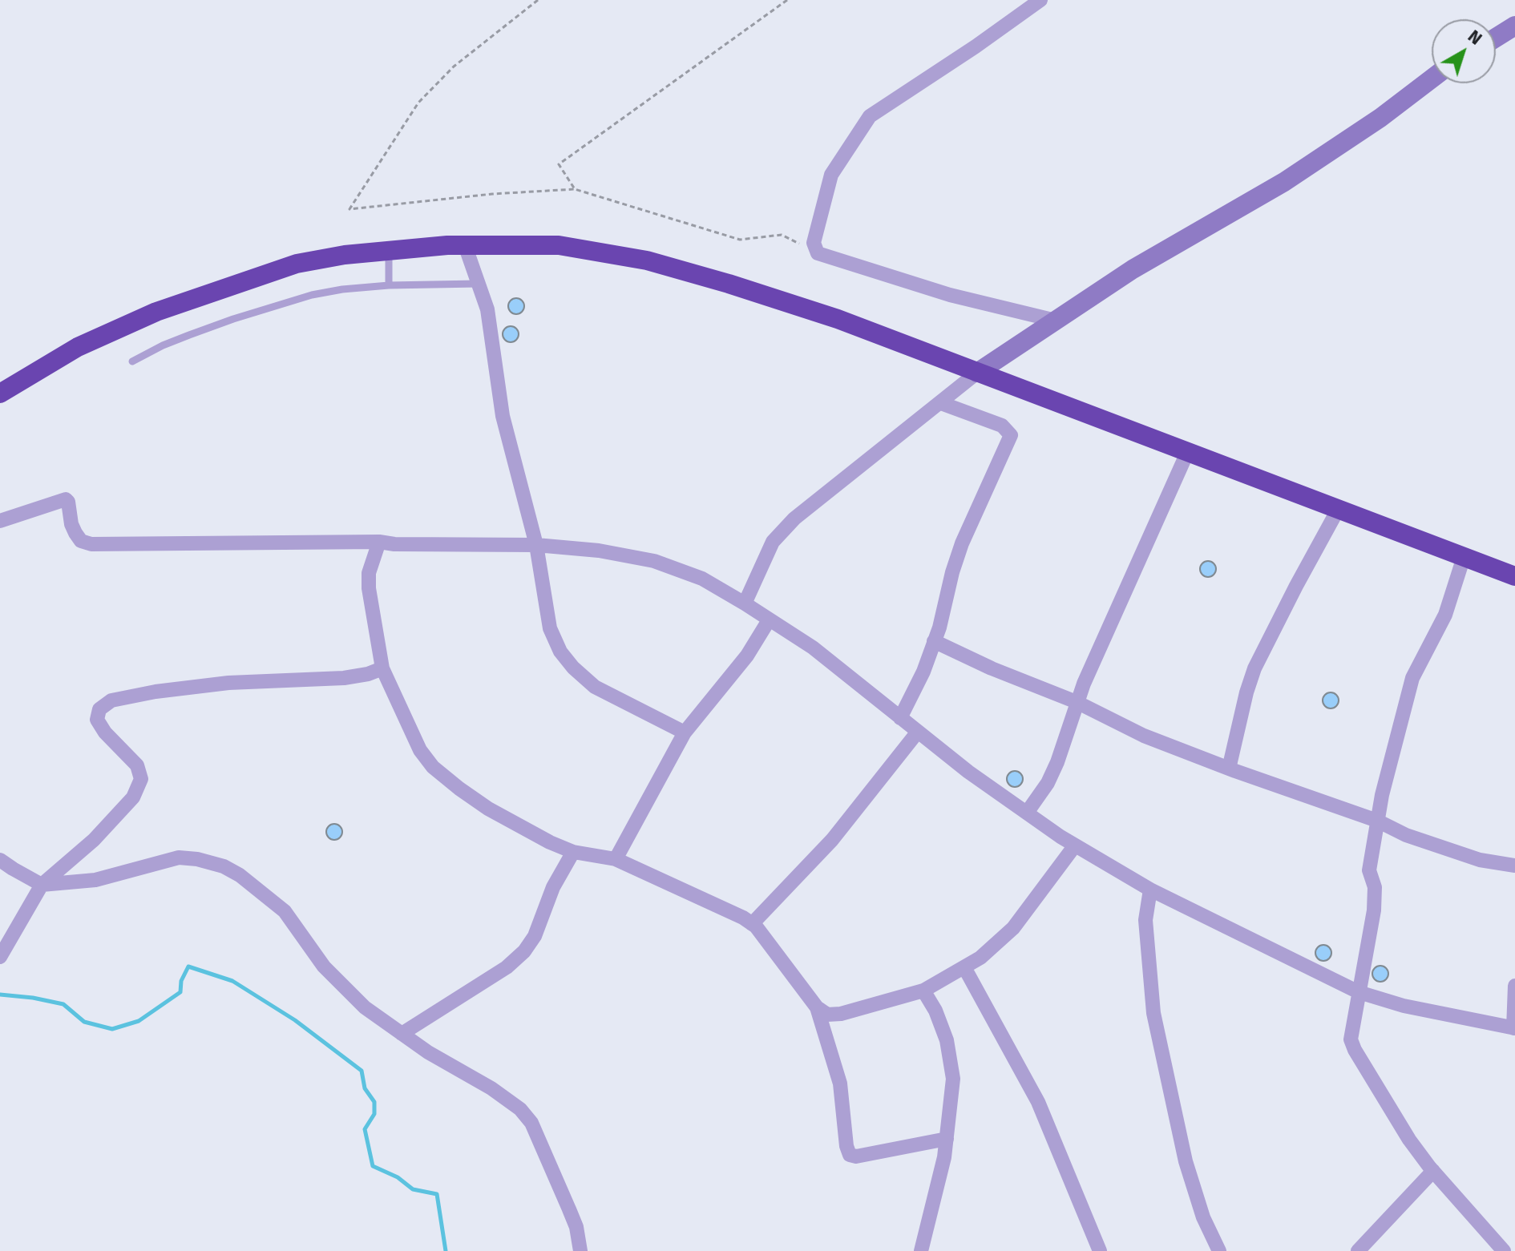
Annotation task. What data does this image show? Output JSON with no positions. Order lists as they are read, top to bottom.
{
  "north": "top right"
}
